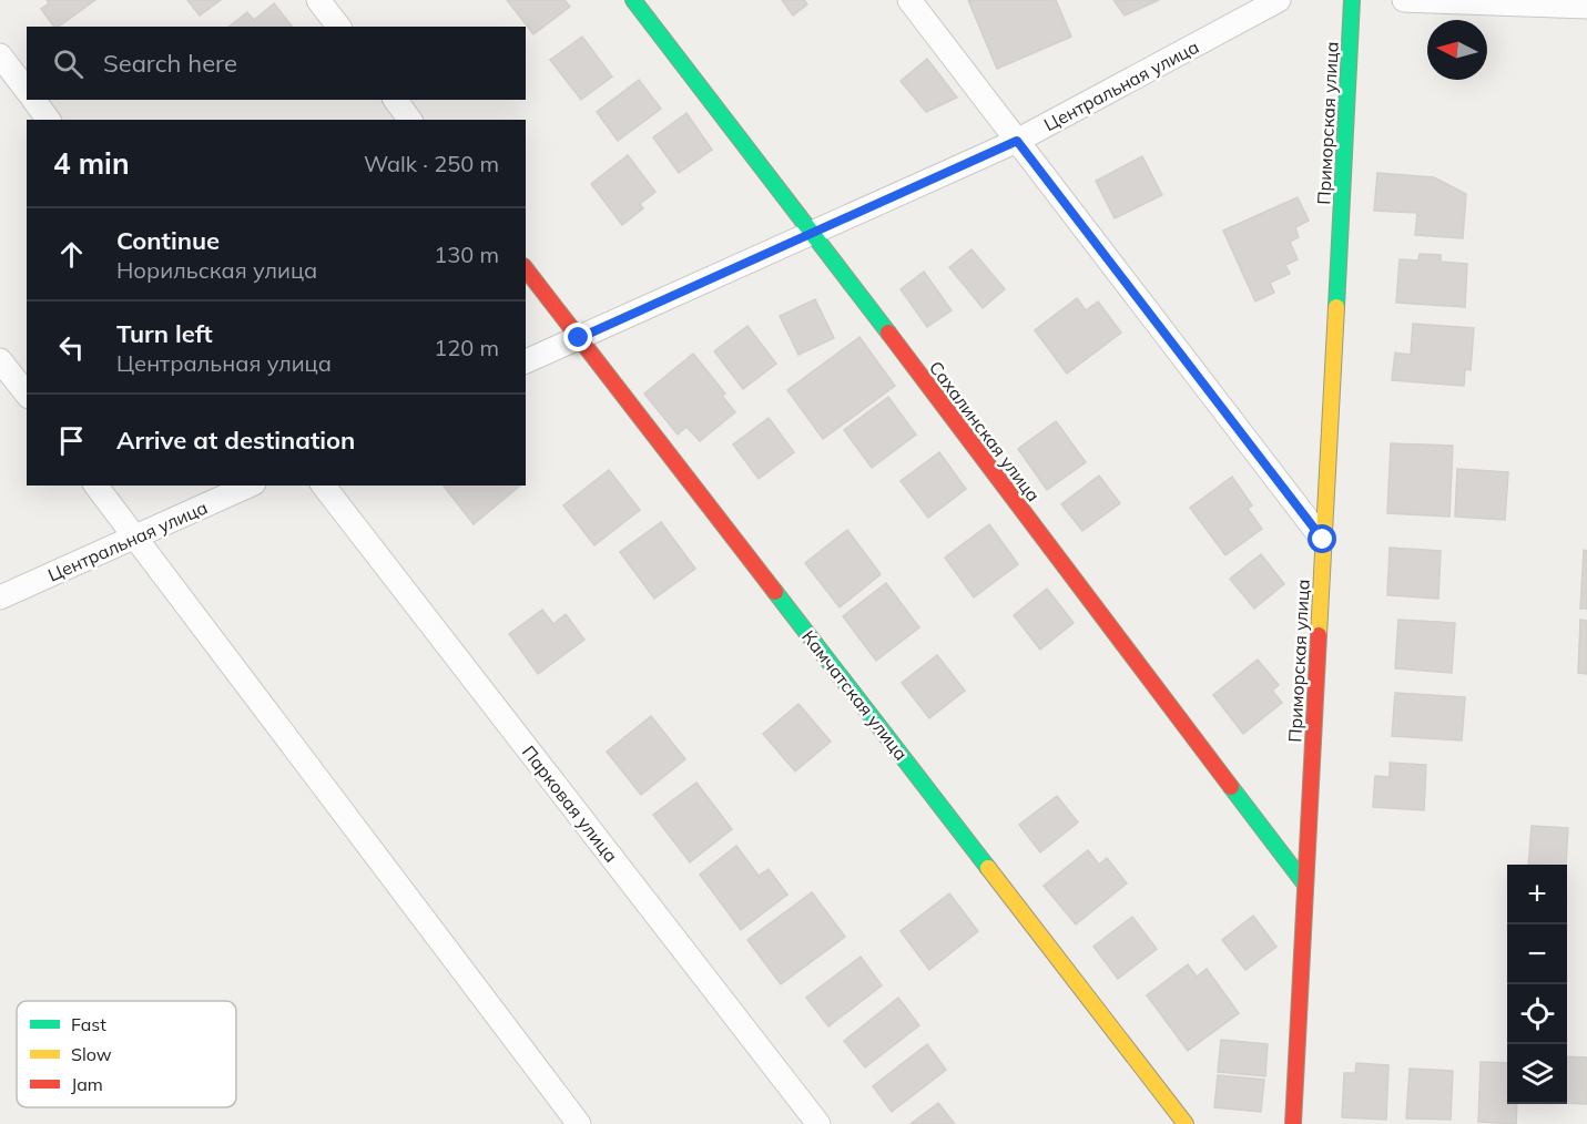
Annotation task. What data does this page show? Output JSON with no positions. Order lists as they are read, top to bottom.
{
  "streets": {
    "street": [
      "Центральная улица",
      "Приморская улица",
      "Сахалинская улица",
      "Камчатская улица",
      "Парковая улица"
    ]
  },
  "crossings": [
    ["Центральная улица", "Сахалинская улица"],
    ["Центральная улица", "Камчатская улица"],
    ["Приморская улица", "Сахалинская улица"]
  ],
  "legend": ["Fast", "Slow", "Jam"],
  "north": "left",
  "page": {
    "search": "Search here",
    "heading": ["4 min", "Walk · 250 m"],
    "list": [
      ["Continue", "Норильская улица", "130 m"],
      ["Turn left", "Центральная улица", "120 m"],
      "Arrive at destination"
    ],
    "map_buttons": ["+", "−"]
  }
}
